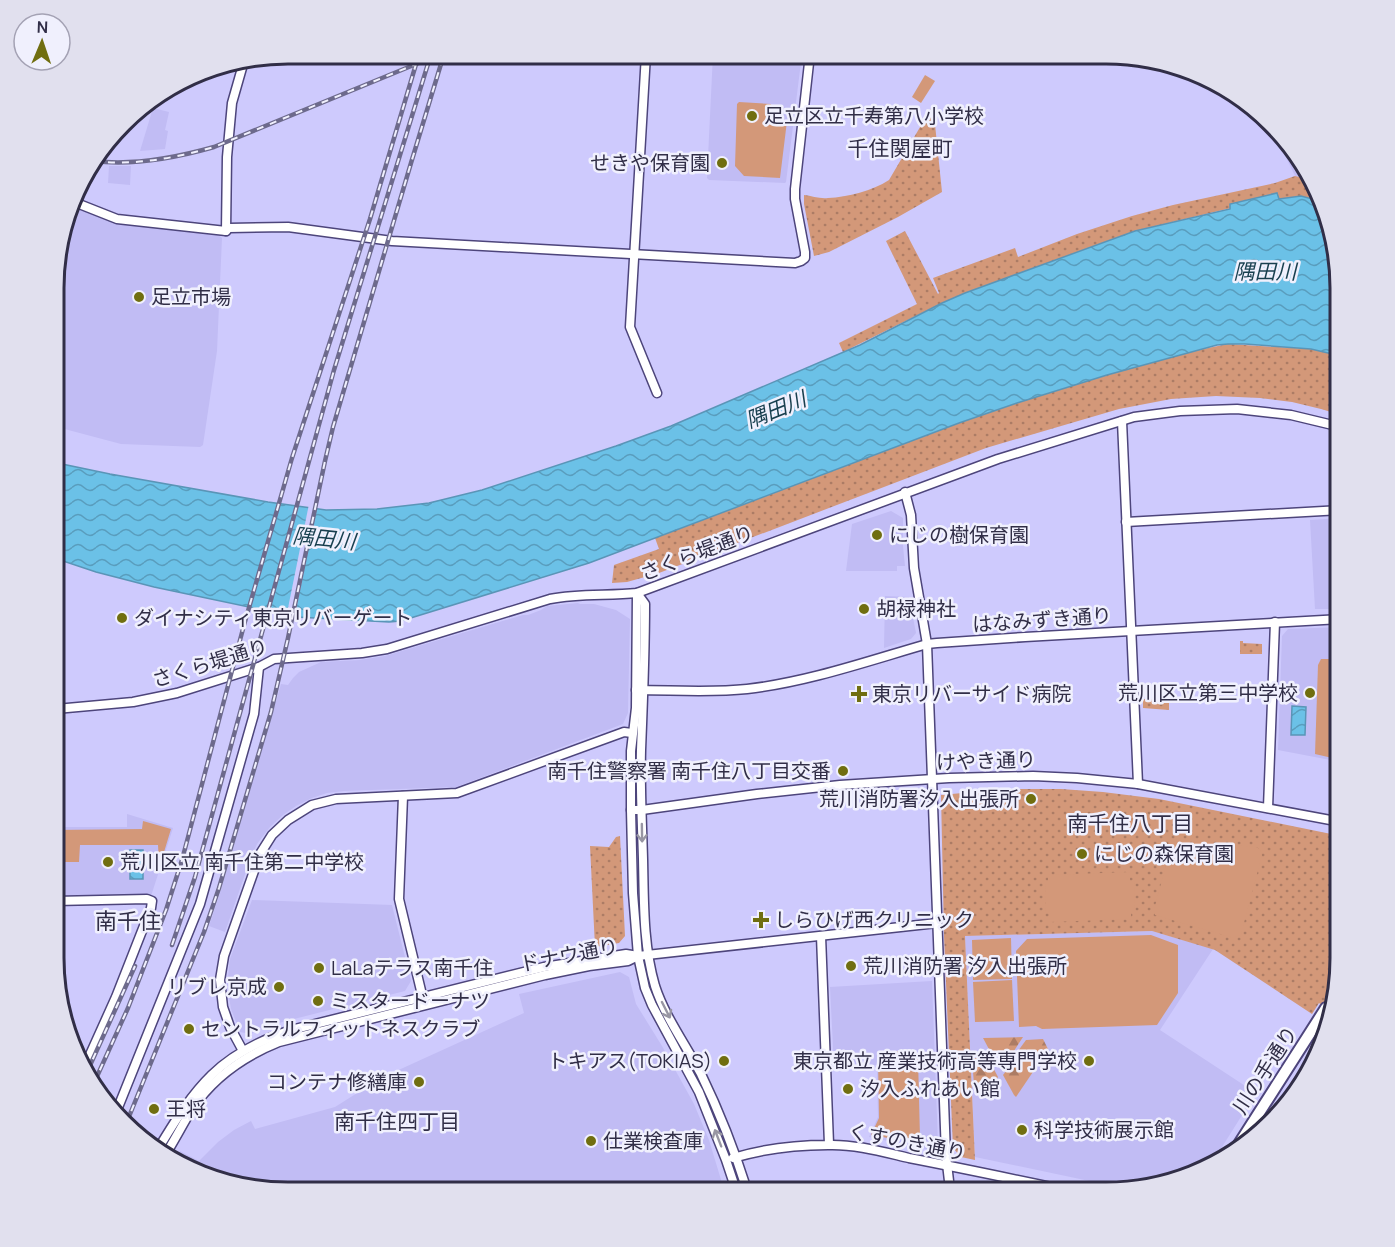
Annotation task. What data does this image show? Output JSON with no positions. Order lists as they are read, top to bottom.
{
  "streets": {
    "main road": ["川の手通り"],
    "street": [
      "さくら堤通り",
      "はなみずき通り",
      "けやき通り",
      "ドナウ通り",
      "くすのき通り"
    ]
  },
  "districts": [
    "千住関屋町",
    "南千住八丁目",
    "南千住",
    "南千住四丁目"
  ],
  "water": ["隅田川"],
  "places": {
    "other": [
      "足立区立千寿第八小学校",
      "せきや保育園",
      "足立市場",
      "にじの樹保育園",
      "胡禄神社",
      "ダイナシティ東京リバーゲート",
      "荒川区立第三中学校",
      "南千住警察署 南千住八丁目交番",
      "荒川消防署汐入出張所",
      "にじの森保育園",
      "荒川区立 南千住第二中学校",
      "荒川消防署 汐入出張所",
      "LaLaテラス南千住",
      "リブレ京成",
      "ミスタードーナツ",
      "セントラルフィットネスクラブ",
      "トキアス(TOKIAS)",
      "東京都立 産業技術高等専門学校",
      "コンテナ修繕庫",
      "汐入ふれあい館",
      "王将",
      "科学技術展示館",
      "仕業検査庫"
    ],
    "health": ["東京リバーサイド病院", "しらひげ西クリニック"]
  },
  "north": "top"
}
